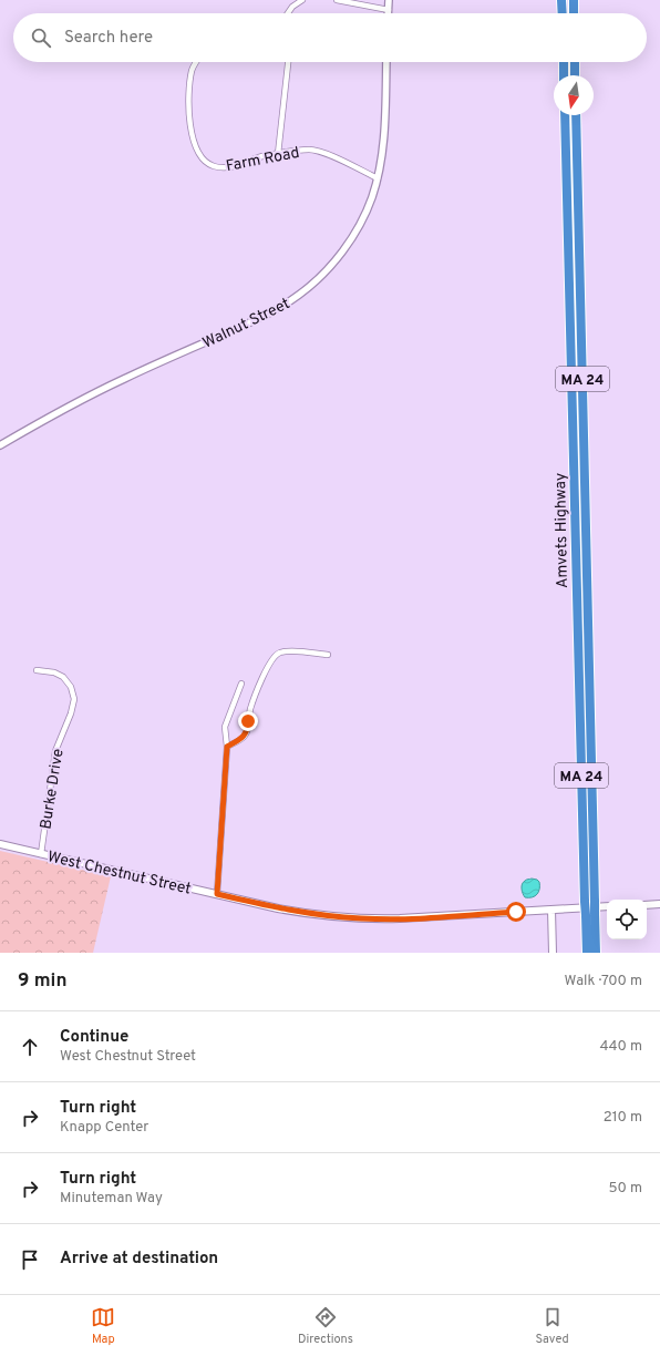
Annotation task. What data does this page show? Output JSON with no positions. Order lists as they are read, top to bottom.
{
  "streets": {
    "highway": ["MA 24", "Amvets Highway"],
    "main road": ["West Chestnut Street"],
    "street": ["Farm Road", "Walnut Street", "Burke Drive"]
  },
  "crossings": [
    ["Farm Road", "Walnut Street"],
    ["Burke Drive", "West Chestnut Street"]
  ],
  "north": "bottom",
  "page": {
    "search": "Search here",
    "heading": ["9 min", "Walk · 700 m"],
    "list": [
      ["Continue", "West Chestnut Street", "440 m"],
      ["Turn right", "Knapp Center", "210 m"],
      ["Turn right", "Minuteman Way", "50 m"],
      "Arrive at destination"
    ],
    "nav": ["Map", "Directions", "Saved"]
  }
}
